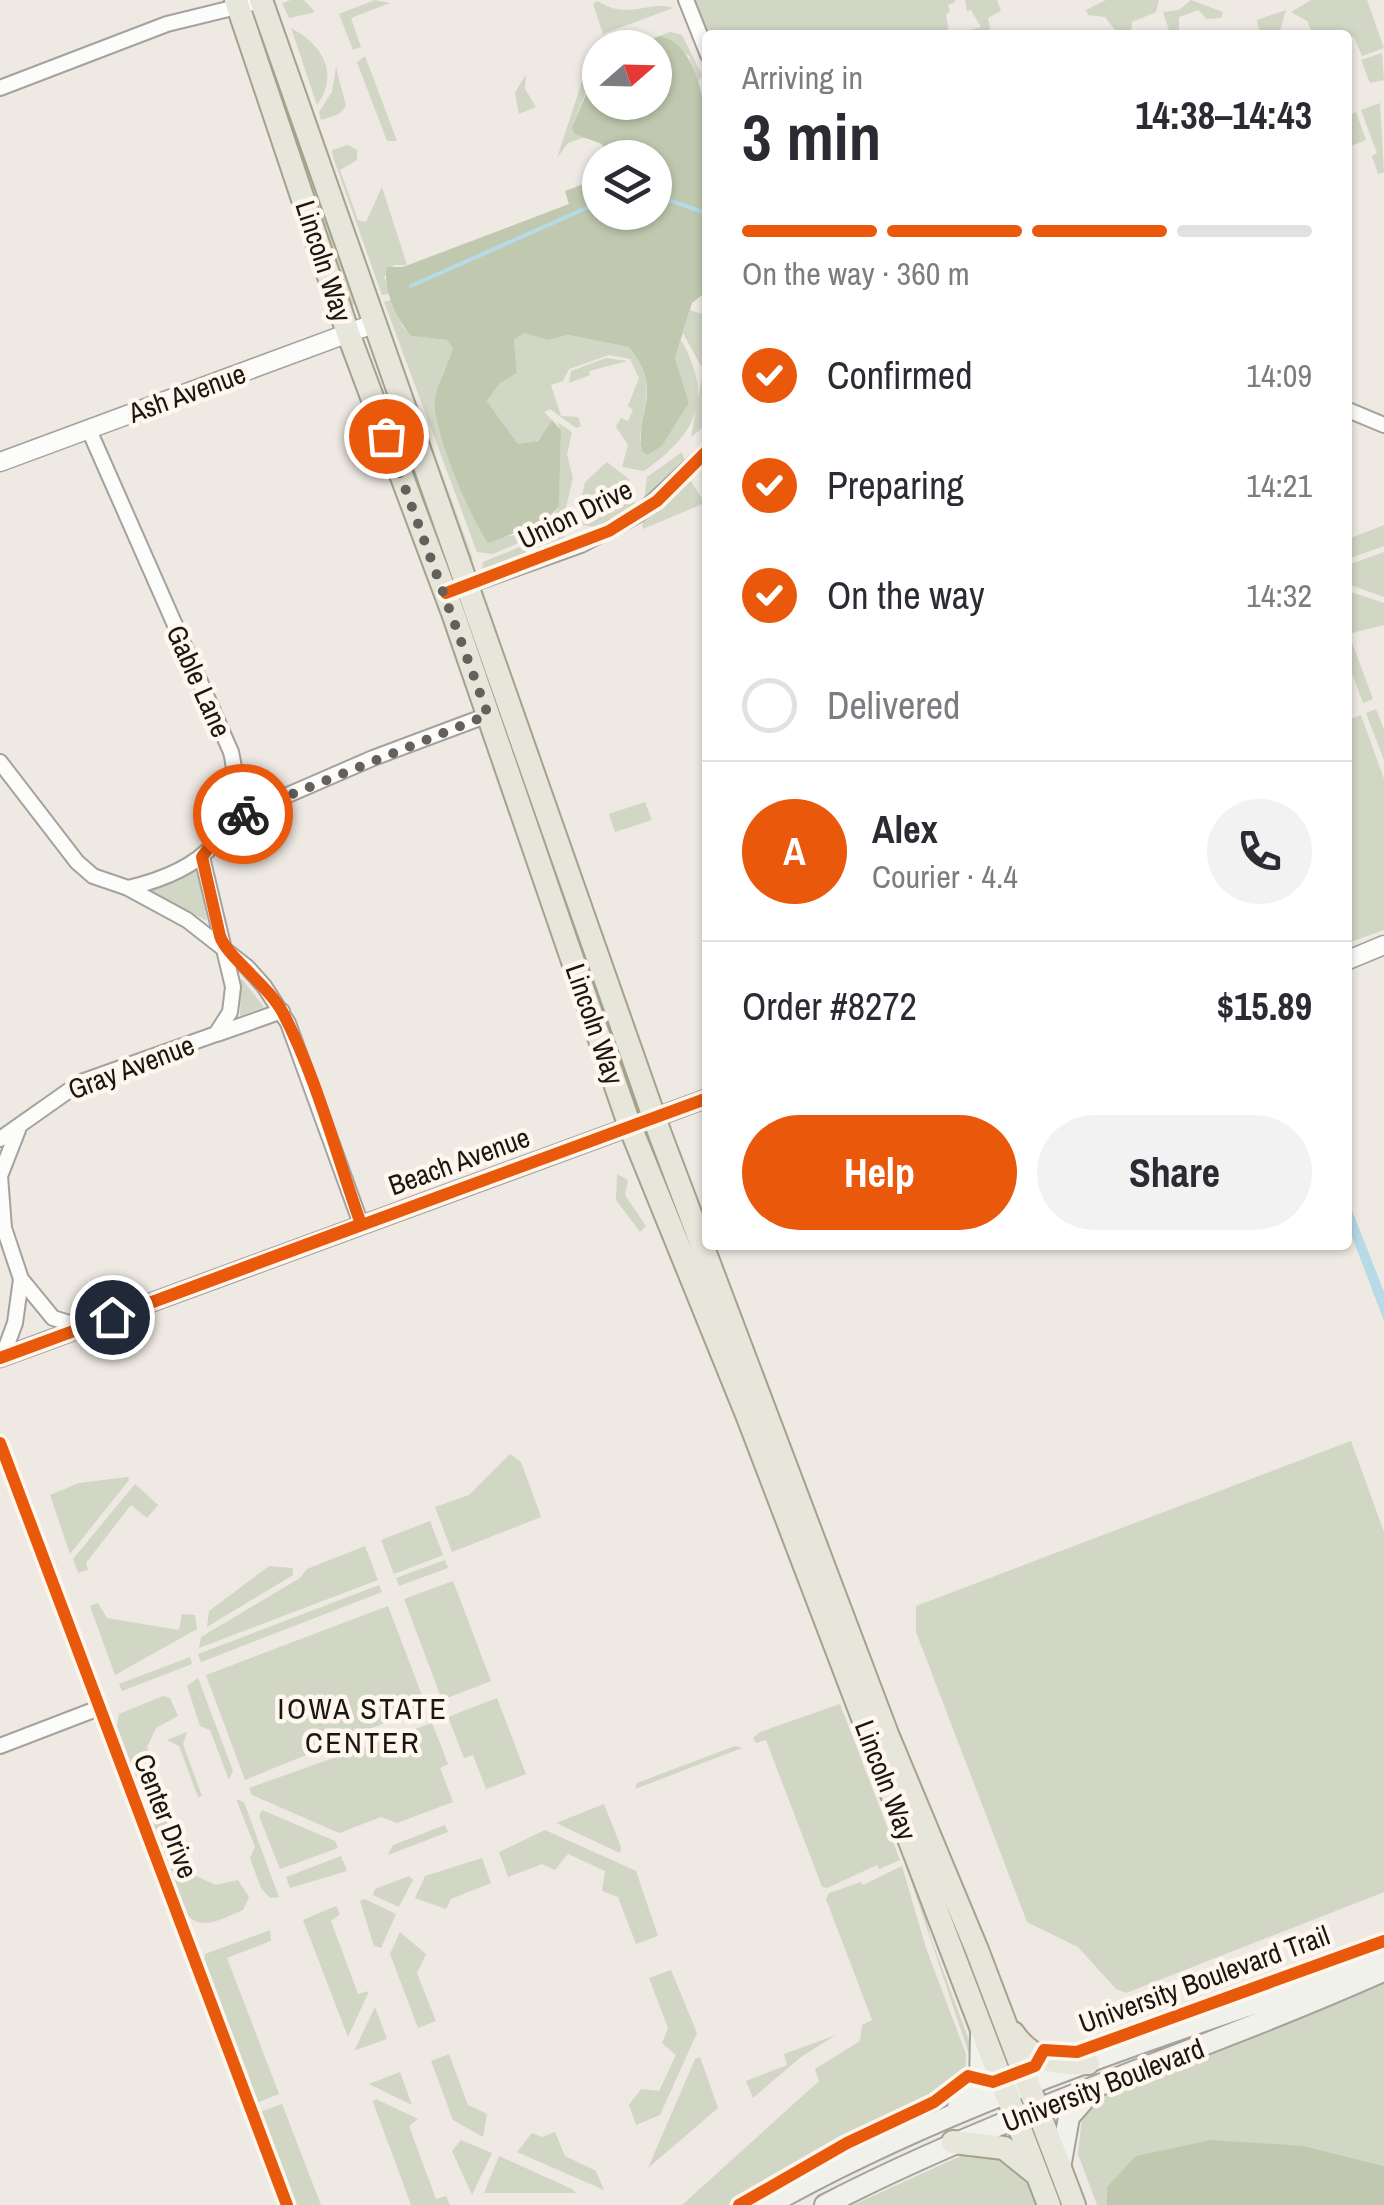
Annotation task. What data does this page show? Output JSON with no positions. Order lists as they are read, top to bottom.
{
  "streets": {
    "main road": ["Lincoln Way", "University Boulevard"],
    "street": [
      "Ash Avenue",
      "Union Drive",
      "Gable Lane",
      "Gray Avenue",
      "Beach Avenue",
      "Center Drive"
    ],
    "cycle path": ["University Boulevard Trail"]
  },
  "crossings": [
    ["Lincoln Way", "Ash Avenue"],
    ["Lincoln Way", "Union Drive"],
    ["Lincoln Way", "Beach Avenue"],
    ["Lincoln Way", "University Boulevard"],
    ["Ash Avenue", "Gable Lane"],
    ["Gable Lane", "Gray Avenue"]
  ],
  "districts": ["IOWA STATE CENTER"],
  "north": "right",
  "page": {
    "heading": ["3 min", "Arriving in", "14:38–14:43"],
    "panel": [
      "Alex",
      "Courier · 4.4",
      "Order #8272",
      "$15.89"
    ],
    "bar": "On the way · 360 m",
    "list": [
      ["Confirmed", "14:09"],
      ["Preparing", "14:21"],
      ["On the way", "14:32"],
      "Delivered"
    ],
    "round": "A",
    "buttons": ["Help", "Share"]
  }
}
